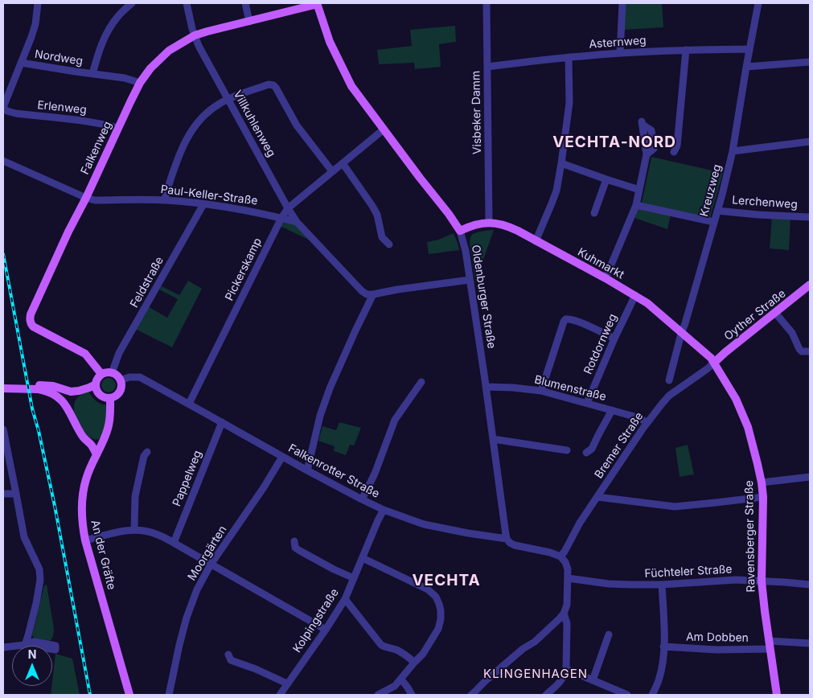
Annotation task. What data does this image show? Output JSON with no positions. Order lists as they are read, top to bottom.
{
  "streets": {
    "main road": [
      "Falkenweg",
      "Kuhmarkt",
      "Oldenburger Straße",
      "Oyther Straße",
      "Ravensberger Straße",
      "An der Gräfte"
    ],
    "street": [
      "Asternweg",
      "Nordweg",
      "Erlenweg",
      "Visbeker Damm",
      "Villkuhlenweg",
      "Kreuzweg",
      "Paul-Keller-Straße",
      "Lerchenweg",
      "Pickerskamp",
      "Feldstraße",
      "Rotdornweg",
      "Blumenstraße",
      "Bremer Straße",
      "Falkenrotter Straße",
      "Pappelweg",
      "Moorgärten",
      "Füchteler Straße",
      "Kolpingstraße",
      "Am Dobben"
    ]
  },
  "crossings": [
    ["Asternweg", "Visbeker Damm"],
    ["Asternweg", "Kreuzweg"],
    ["Nordweg", "Erlenweg"],
    ["Nordweg", "Falkenweg"],
    ["Erlenweg", "Falkenweg"],
    ["Visbeker Damm", "Kuhmarkt"],
    ["Villkuhlenweg", "Falkenweg"],
    ["Villkuhlenweg", "Pickerskamp"],
    ["Falkenweg", "Paul-Keller-Straße"],
    ["Falkenweg", "Feldstraße"],
    ["Falkenweg", "Oldenburger Straße"],
    ["Falkenweg", "Falkenrotter Straße"],
    ["Falkenweg", "An der Gräfte"],
    ["Kreuzweg", "Lerchenweg"],
    ["Kreuzweg", "Kuhmarkt"],
    ["Paul-Keller-Straße", "Pickerskamp"],
    ["Paul-Keller-Straße", "Feldstraße"],
    ["Kuhmarkt", "Oldenburger Straße"],
    ["Kuhmarkt", "Oyther Straße"],
    ["Kuhmarkt", "Rotdornweg"],
    ["Kuhmarkt", "Bremer Straße"],
    ["Kuhmarkt", "Ravensberger Straße"],
    ["Pickerskamp", "Oldenburger Straße"],
    ["Pickerskamp", "Falkenrotter Straße"],
    ["Feldstraße", "Falkenrotter Straße"],
    ["Feldstraße", "An der Gräfte"],
    ["Oldenburger Straße", "Blumenstraße"],
    ["Oldenburger Straße", "Falkenrotter Straße"],
    ["Oyther Straße", "Bremer Straße"],
    ["Oyther Straße", "Ravensberger Straße"],
    ["Rotdornweg", "Blumenstraße"],
    ["Blumenstraße", "Bremer Straße"],
    ["Bremer Straße", "Falkenrotter Straße"],
    ["Bremer Straße", "Ravensberger Straße"],
    ["Falkenrotter Straße", "Pappelweg"],
    ["Falkenrotter Straße", "Moorgärten"],
    ["Falkenrotter Straße", "An der Gräfte"],
    ["Falkenrotter Straße", "Kolpingstraße"],
    ["Ravensberger Straße", "Füchteler Straße"],
    ["Ravensberger Straße", "Am Dobben"]
  ],
  "districts": ["VECHTA-NORD", "VECHTA", "KLINGENHAGEN"],
  "north": "top"
}
